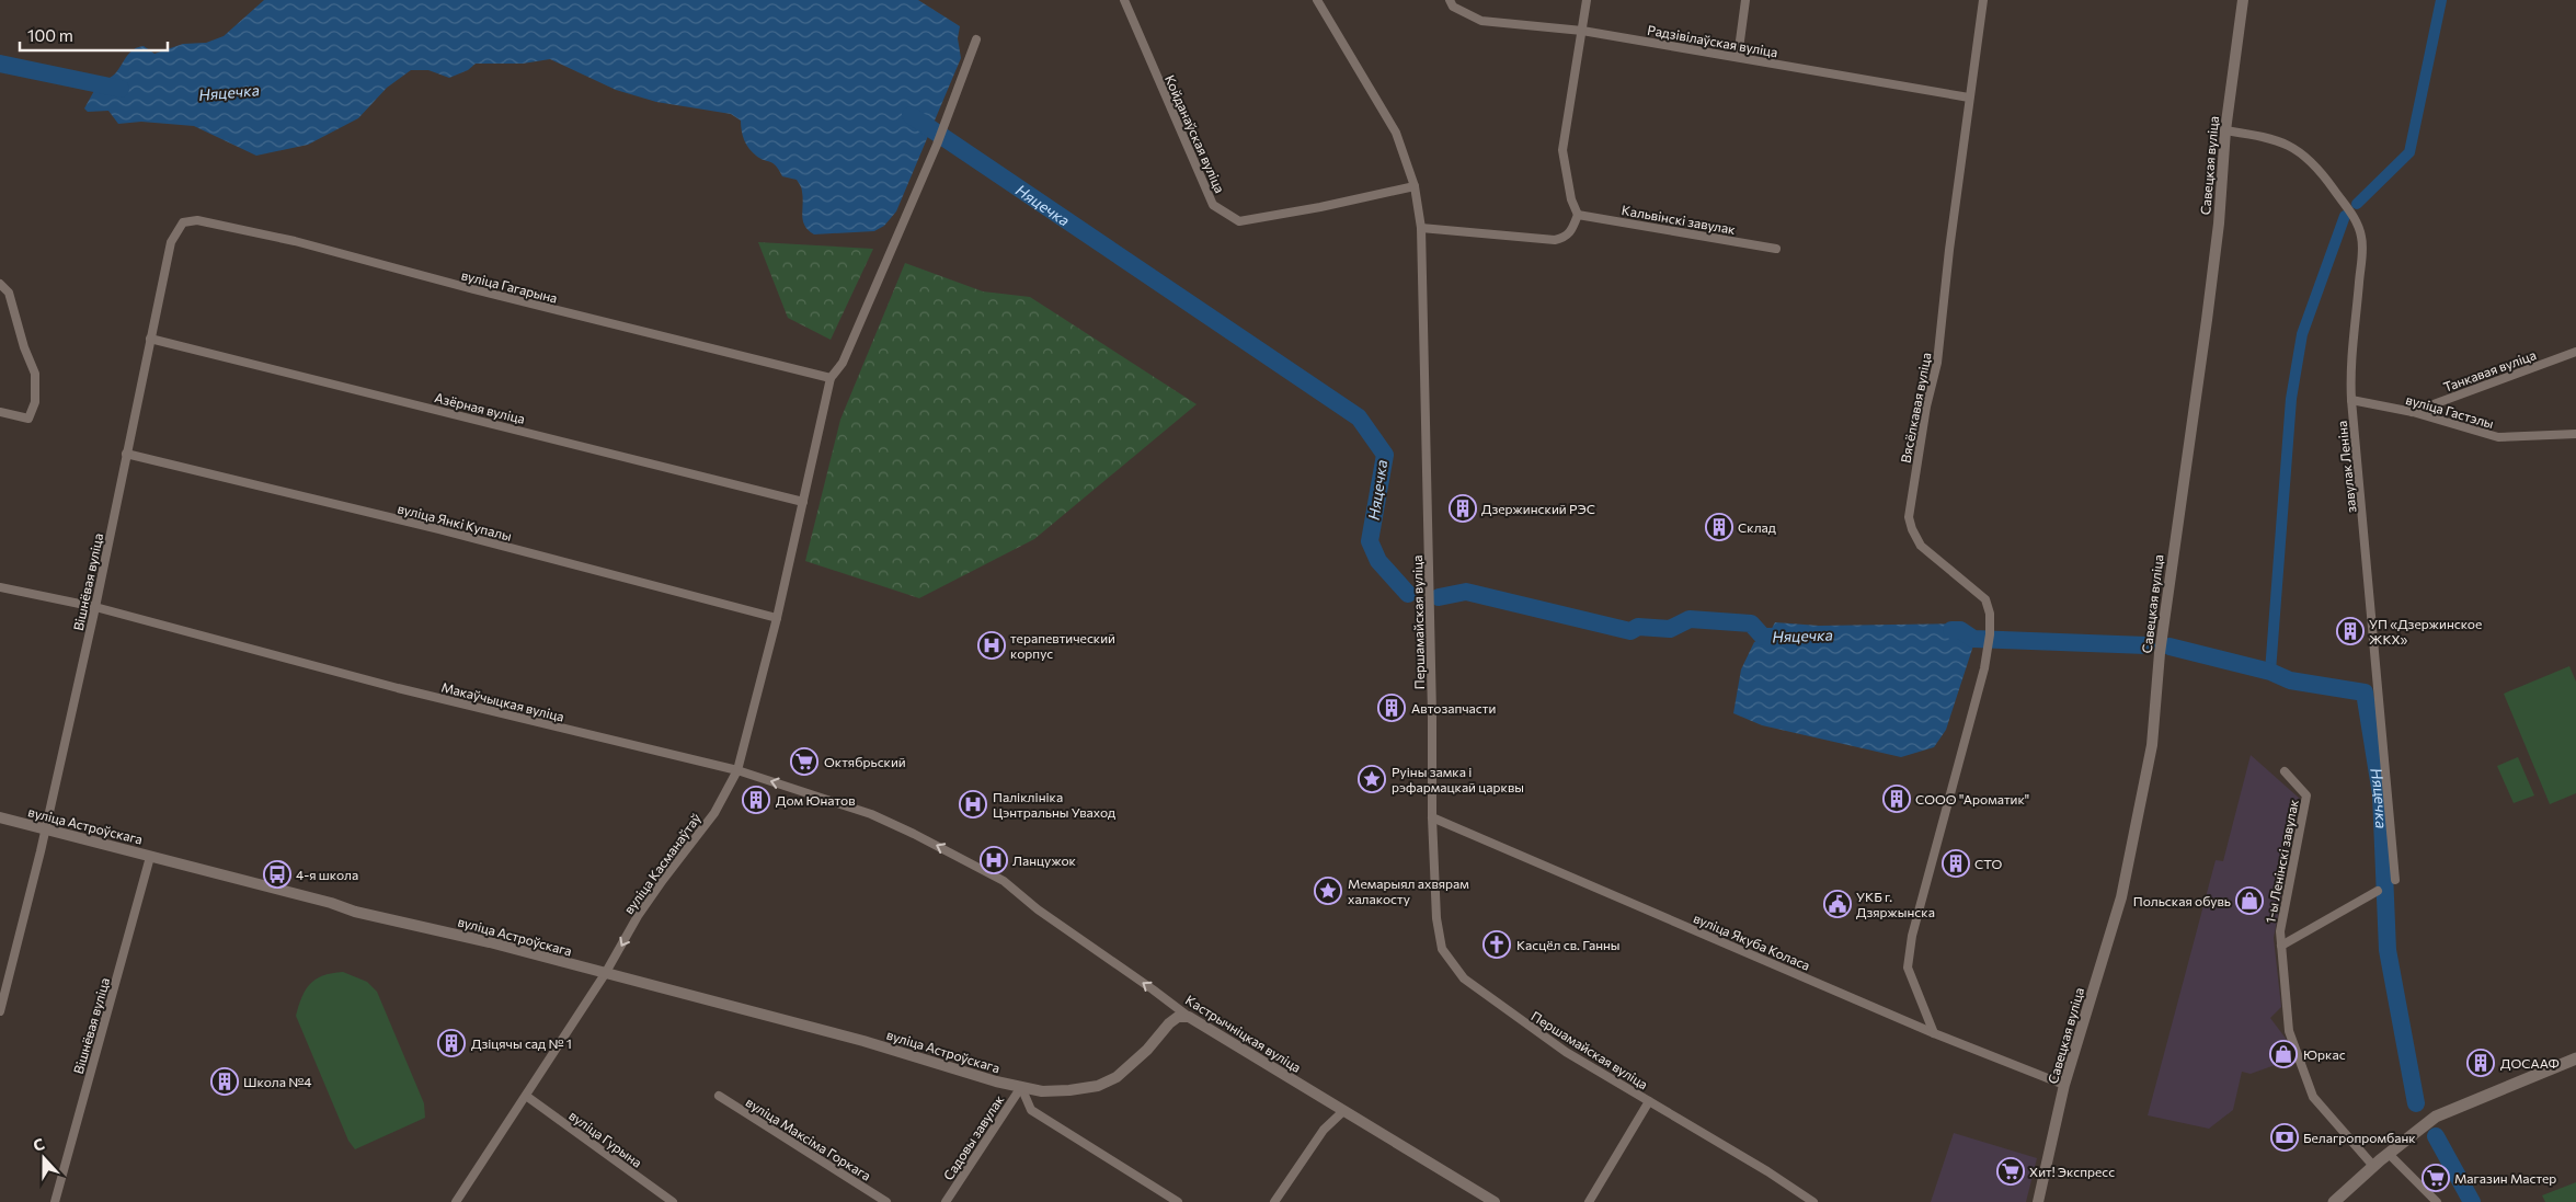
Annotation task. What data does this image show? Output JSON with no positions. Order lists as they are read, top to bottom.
{
  "streets": {
    "street": [
      "Радзівілаўская вуліца",
      "Койданаўская вуліца",
      "Савецкая вуліца",
      "Кальвінскі завулак",
      "вуліца Гагарына",
      "Танкавая вуліца",
      "Азёрная вуліца",
      "Вясёлкавая вуліца",
      "вуліца Гастэлы",
      "завулак Леніна",
      "вуліца Янкі Купалы",
      "Вішнёвая вуліца",
      "Першамайская вуліца",
      "Макаўчыцкая вуліца",
      "вуліца Астроўскага",
      "1-ы Ленінскі завулак",
      "вуліца Касманаўтаў",
      "вуліца Якуба Коласа",
      "Кастрычніцкая вуліца",
      "Садовы завулак",
      "вуліца Гурына",
      "вуліца Максіма Горкага"
    ]
  },
  "crossings": [
    ["Радзівілаўская вуліца", "Вясёлкавая вуліца"],
    ["Койданаўская вуліца", "Першамайская вуліца"],
    ["Савецкая вуліца", "завулак Леніна"],
    ["Савецкая вуліца", "вуліца Якуба Коласа"],
    ["вуліца Гагарына", "Вішнёвая вуліца"],
    ["вуліца Гагарына", "вуліца Касманаўтаў"],
    ["Танкавая вуліца", "вуліца Гастэлы"],
    ["Азёрная вуліца", "Вішнёвая вуліца"],
    ["Азёрная вуліца", "вуліца Касманаўтаў"],
    ["Вясёлкавая вуліца", "вуліца Якуба Коласа"],
    ["вуліца Гастэлы", "завулак Леніна"],
    ["вуліца Янкі Купалы", "Вішнёвая вуліца"],
    ["вуліца Янкі Купалы", "вуліца Касманаўтаў"],
    ["Вішнёвая вуліца", "Макаўчыцкая вуліца"],
    ["Вішнёвая вуліца", "вуліца Астроўскага"],
    ["Першамайская вуліца", "вуліца Якуба Коласа"],
    ["Макаўчыцкая вуліца", "вуліца Касманаўтаў"],
    ["Макаўчыцкая вуліца", "Кастрычніцкая вуліца"],
    ["вуліца Астроўскага", "вуліца Касманаўтаў"],
    ["вуліца Астроўскага", "Кастрычніцкая вуліца"],
    ["вуліца Астроўскага", "Садовы завулак"],
    ["вуліца Касманаўтаў", "вуліца Гурына"]
  ],
  "one_way": ["Кастрычніцкая вуліца"],
  "water": ["Няцечка"],
  "places": {
    "building": [
      "Дзержинский РЭС",
      "Склад",
      "УП «Дзержинское ЖКХ»",
      "Автозапчасти",
      "СООО \"Ароматик\"",
      "Дом Юнатов",
      "СТО",
      "Дзіцячы сад № 1",
      "ДОСААФ",
      "Школа №4"
    ],
    "hospital": ["терапевтический корпус", "Паліклініка Цэнтральны Уваход", "Ланцужок"],
    "supermarket": ["Октябрьский", "Хит! Экспресс", "Магазин Мастер"],
    "place": ["Руіны замка і рэфармацкай царквы", "Мемарыял ахвярам халакосту"],
    "bus stop": ["4-я школа"],
    "shop": ["Польская обувь", "Юркас"],
    "public building": ["УКБ г. Дзяржынска"],
    "church": ["Касцёл св. Ганны"],
    "bank": ["Белагропромбанк"]
  },
  "scale_bar": "100 m",
  "north": "top"
}
